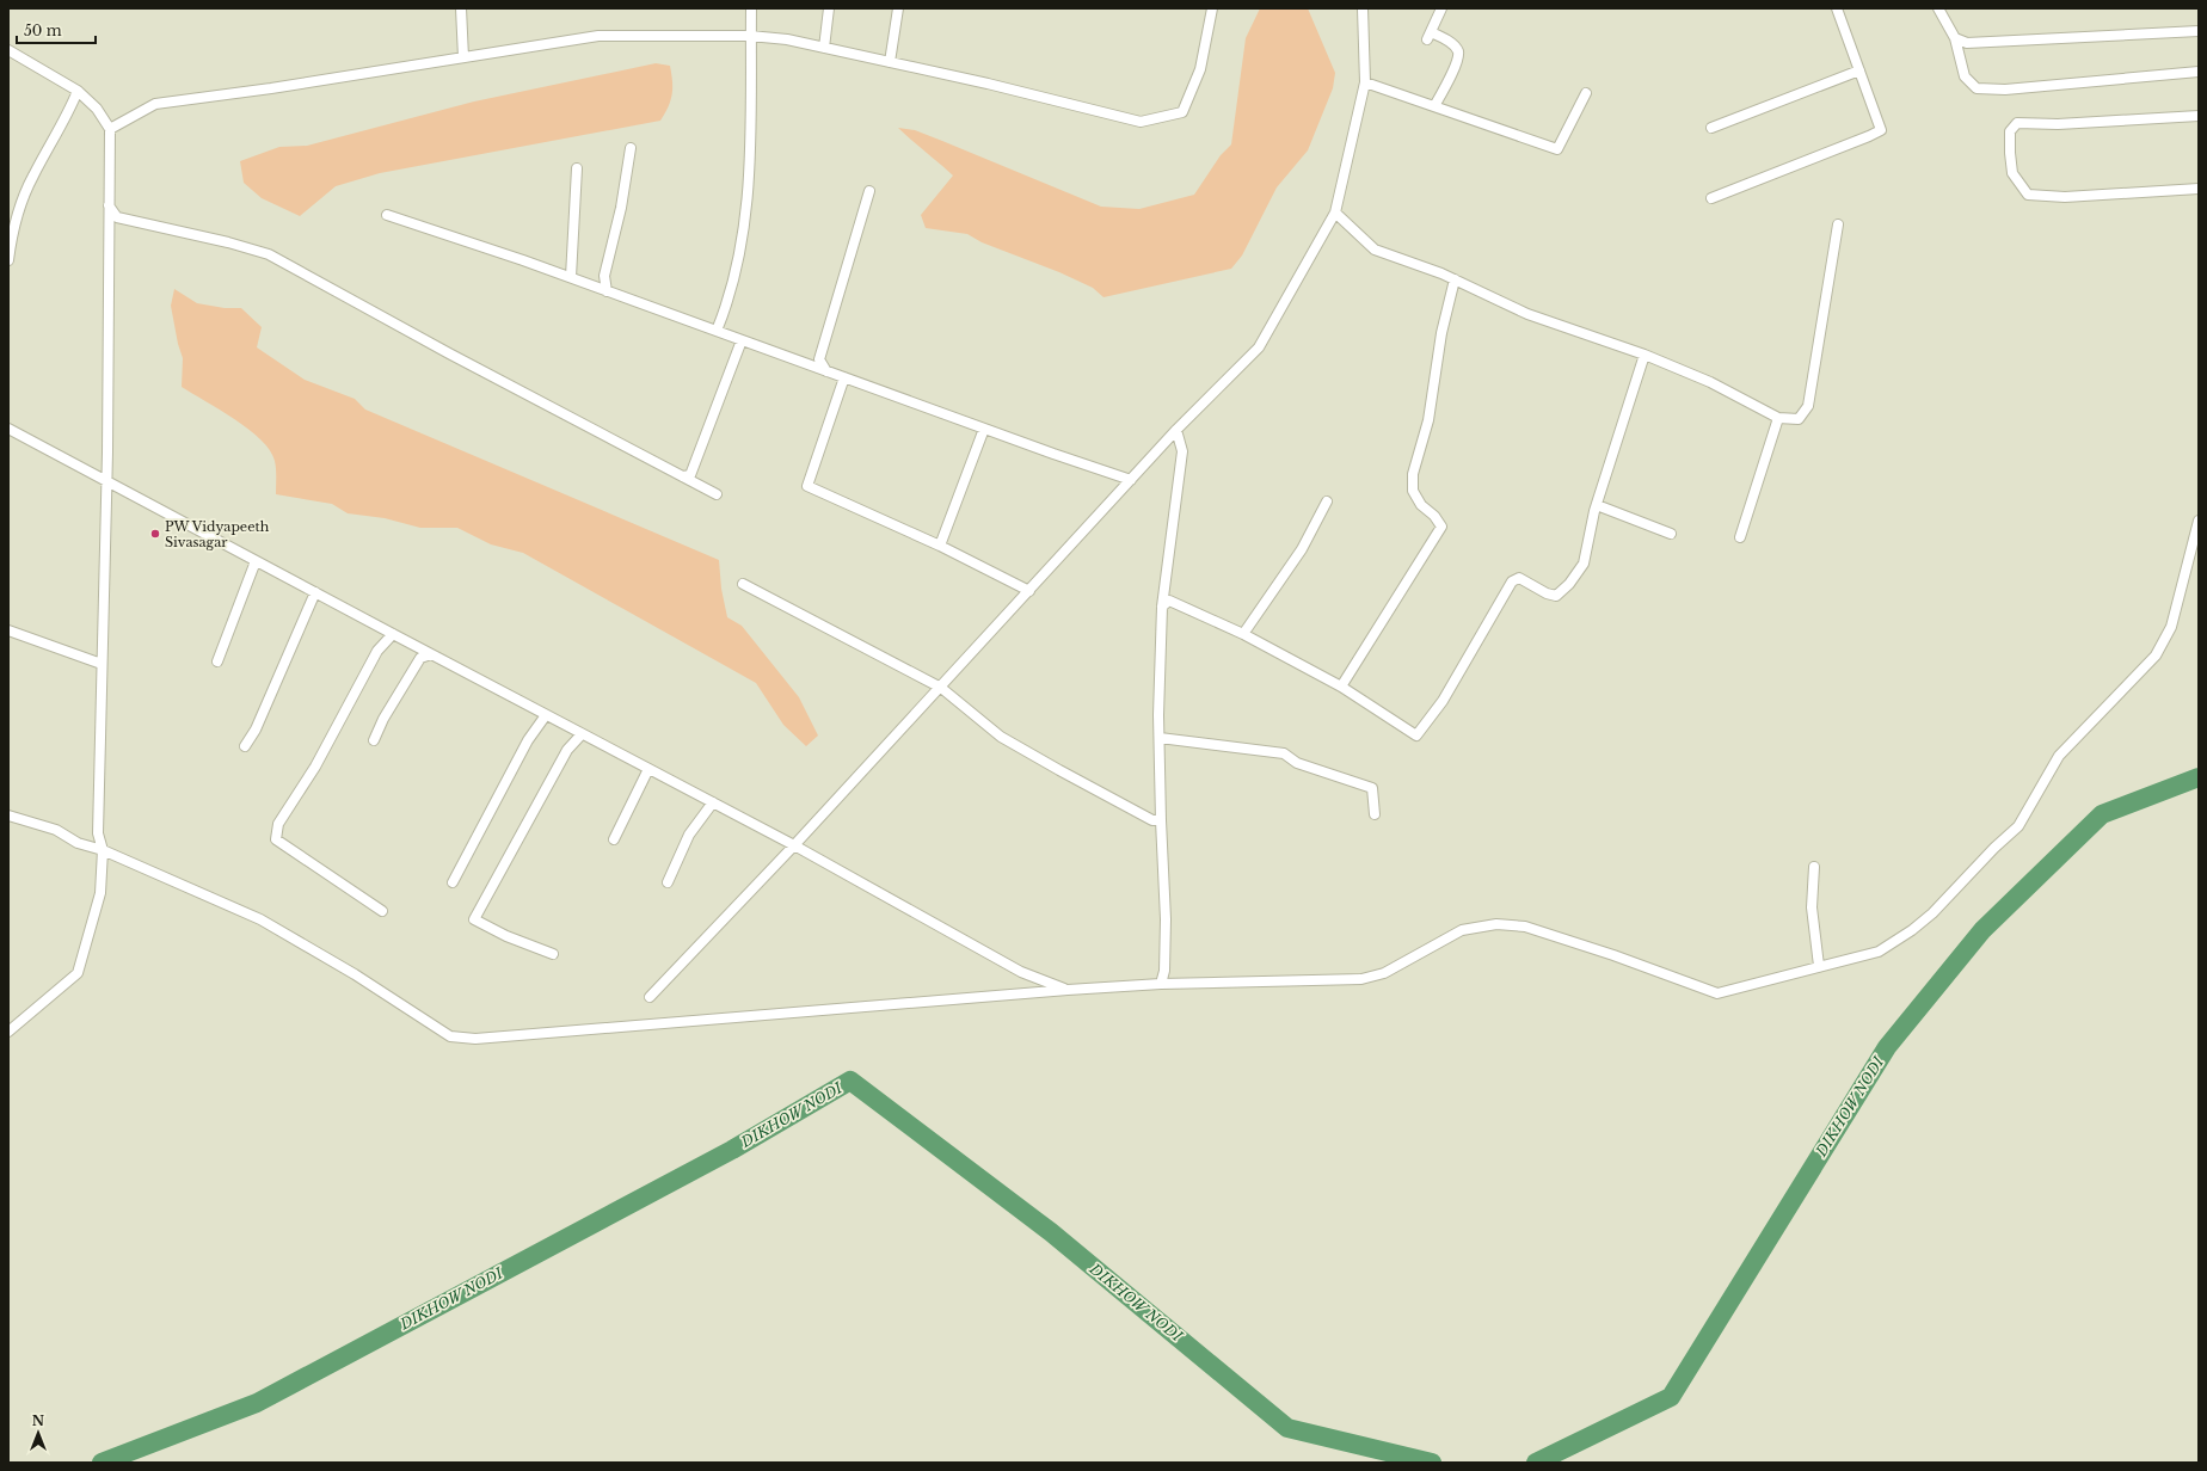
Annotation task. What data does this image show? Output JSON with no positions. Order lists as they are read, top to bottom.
{
  "water": ["DIKHOW NODI"],
  "places": ["PW Vidyapeeth Sivasagar"],
  "scale_bar": "50 m",
  "north": "top"
}
